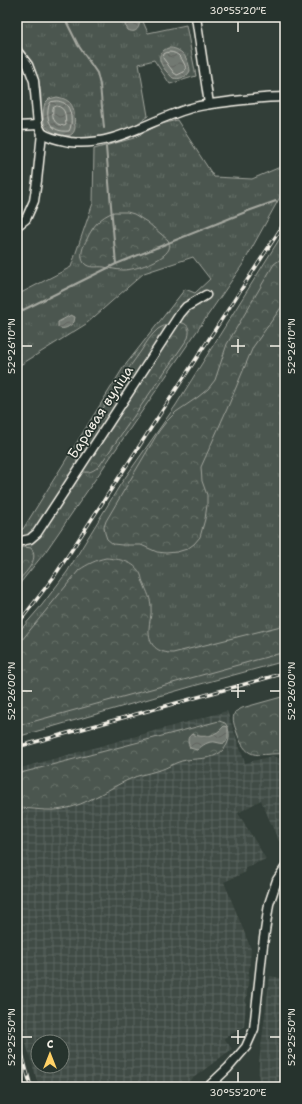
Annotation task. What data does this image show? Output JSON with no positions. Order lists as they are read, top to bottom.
{
  "streets": {
    "street": ["Баравая вуліца"]
  },
  "north": "top",
  "coordinates": [
    "30°55'20\"E",
    "52°26'10\"N",
    "52°26'00\"N",
    "52°25'50\"N"
  ]
}
